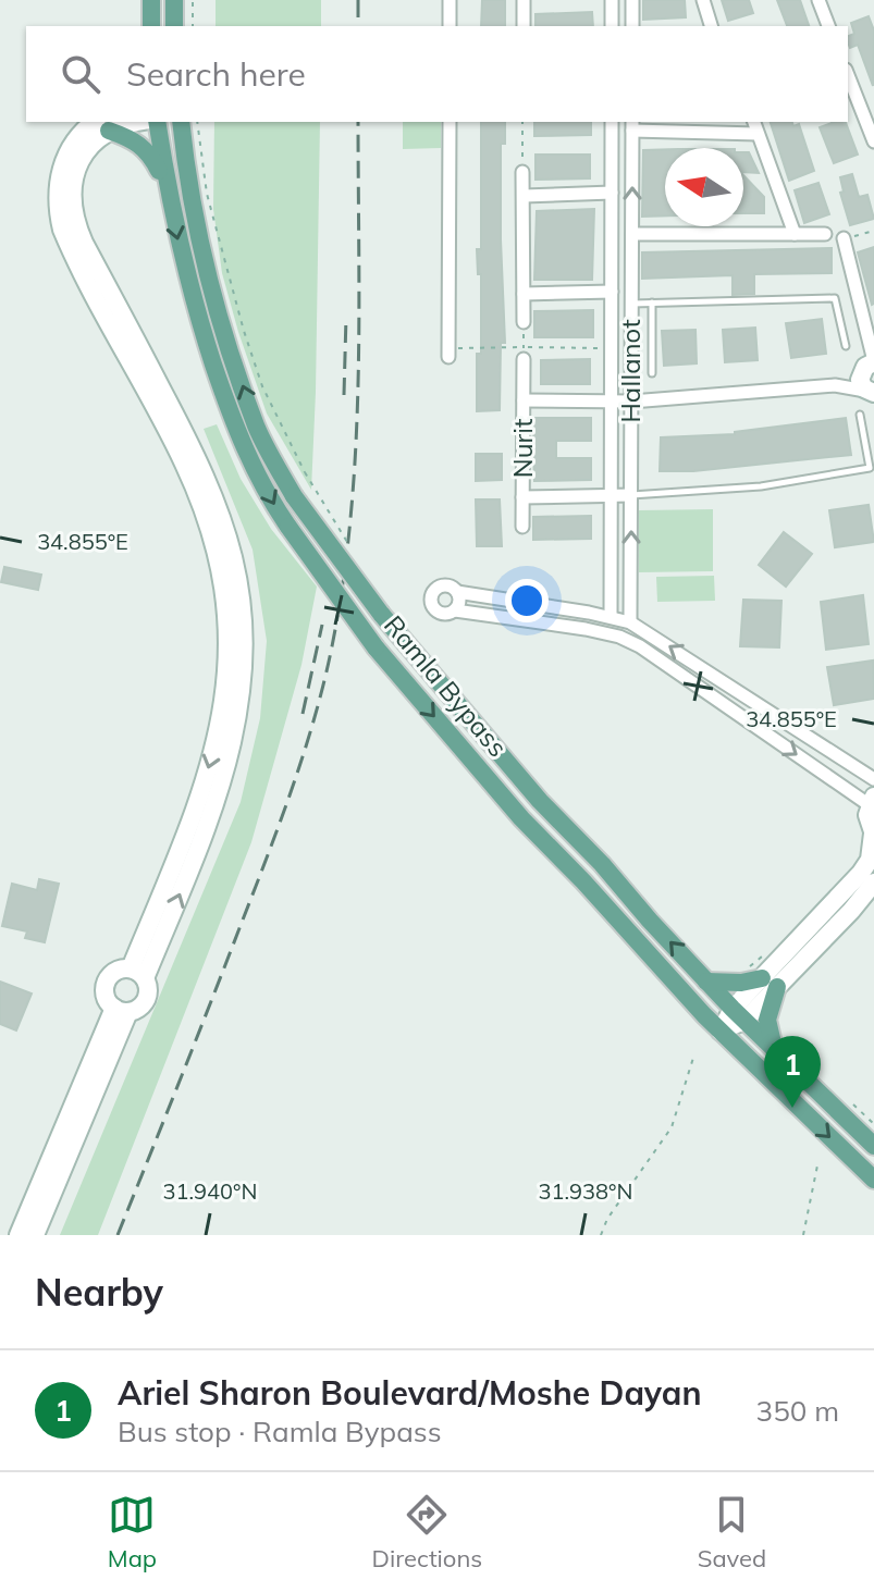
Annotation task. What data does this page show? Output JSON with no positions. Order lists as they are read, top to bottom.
{
  "streets": {
    "main road": ["Ramla Bypass"],
    "street": ["HaIlanot", "Nurit"]
  },
  "crossings": [
    ["HaIlanot", "Nurit"]
  ],
  "north": "left",
  "page": {
    "search": "Search here",
    "pins": "1",
    "heading": "Nearby",
    "list": [
      {
        "mark": "1",
        "name": "Ariel Sharon Boulevard/Moshe Dayan",
        "note": "Bus stop · Ramla Bypass",
        "value": "350 m"
      }
    ],
    "nav": ["Map", "Directions", "Saved"]
  },
  "coordinates": ["34.855°E", "31.940°N", "31.938°N"]
}
